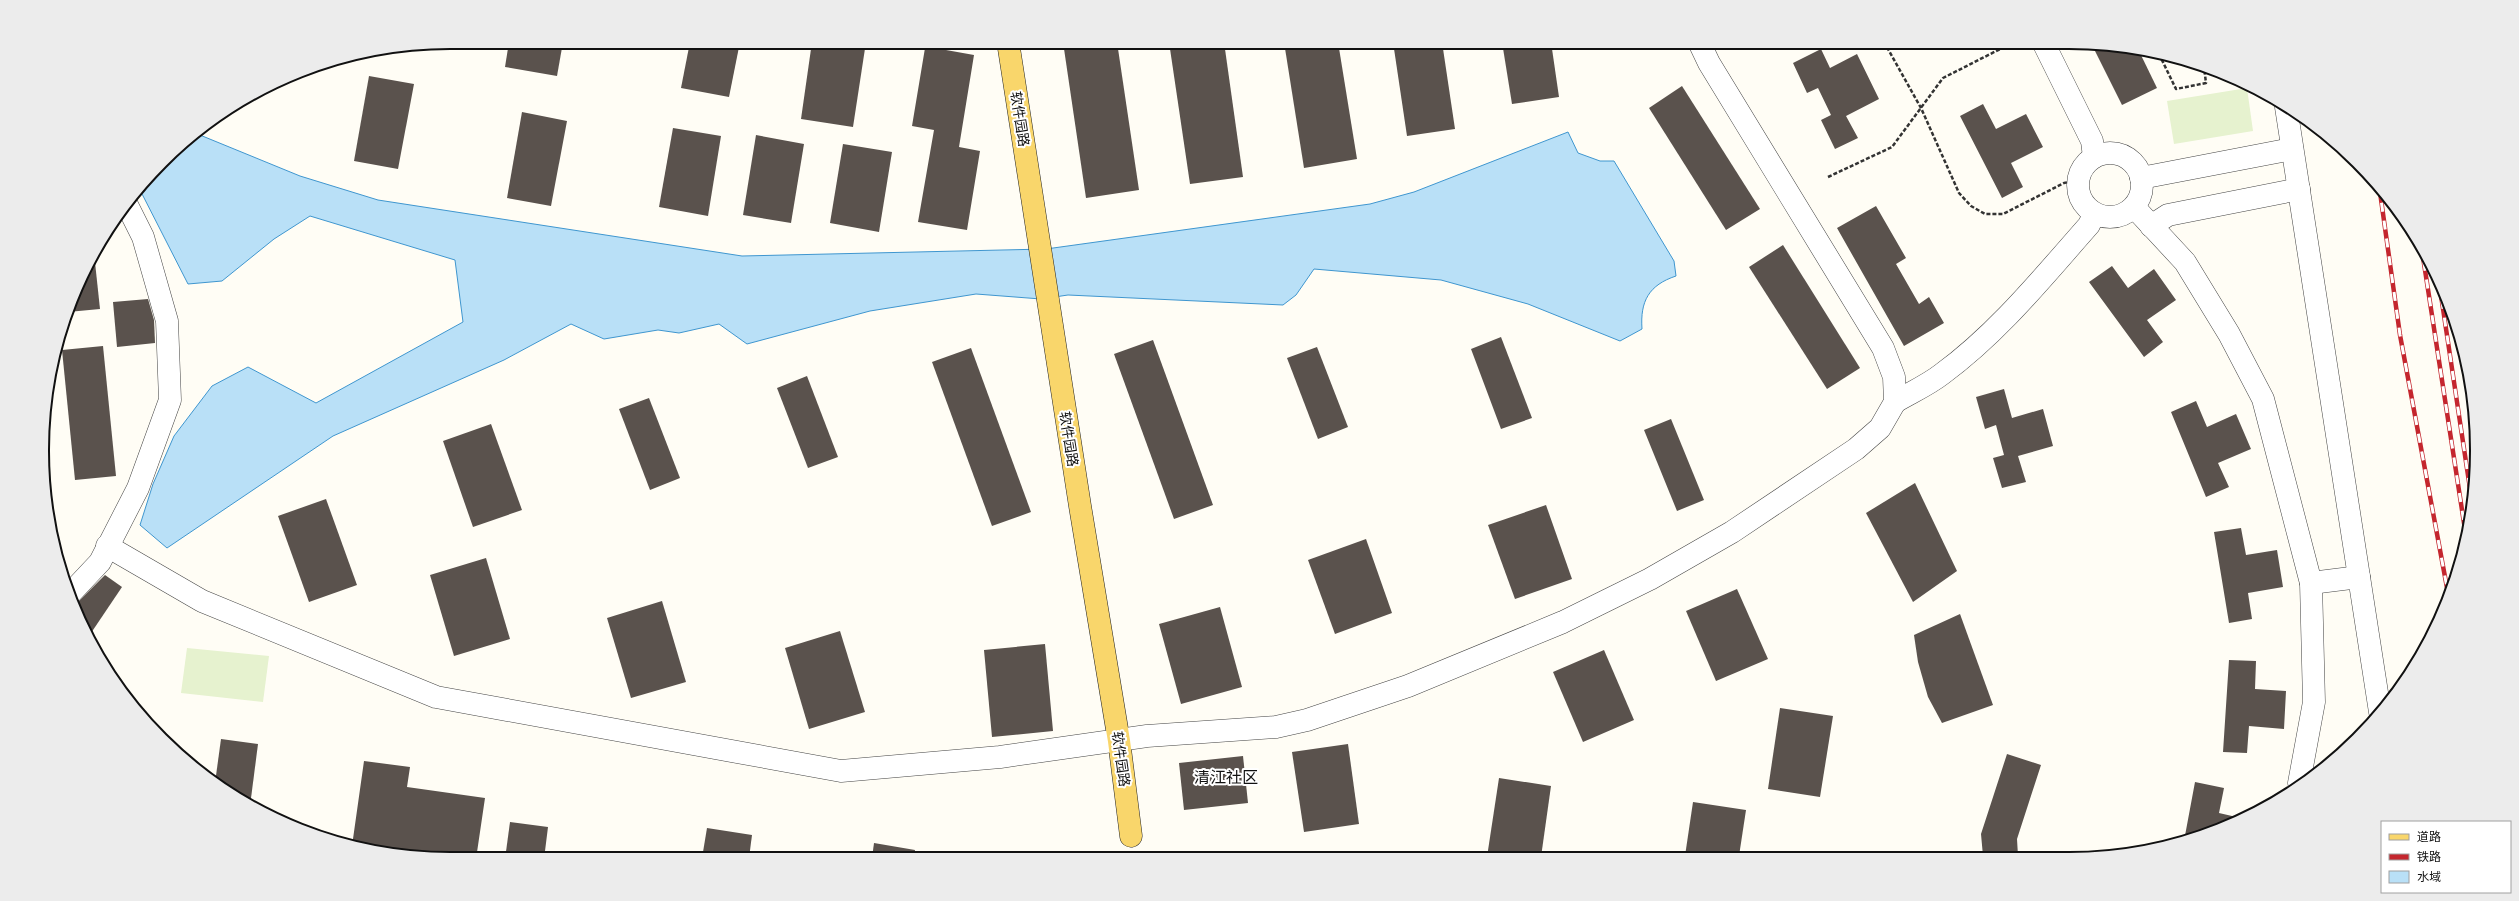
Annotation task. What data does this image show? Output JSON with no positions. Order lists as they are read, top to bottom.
{
  "streets": {
    "main road": ["软件园路"]
  },
  "districts": ["清江社区"],
  "legend": ["道路", "铁路", "水域"]
}
